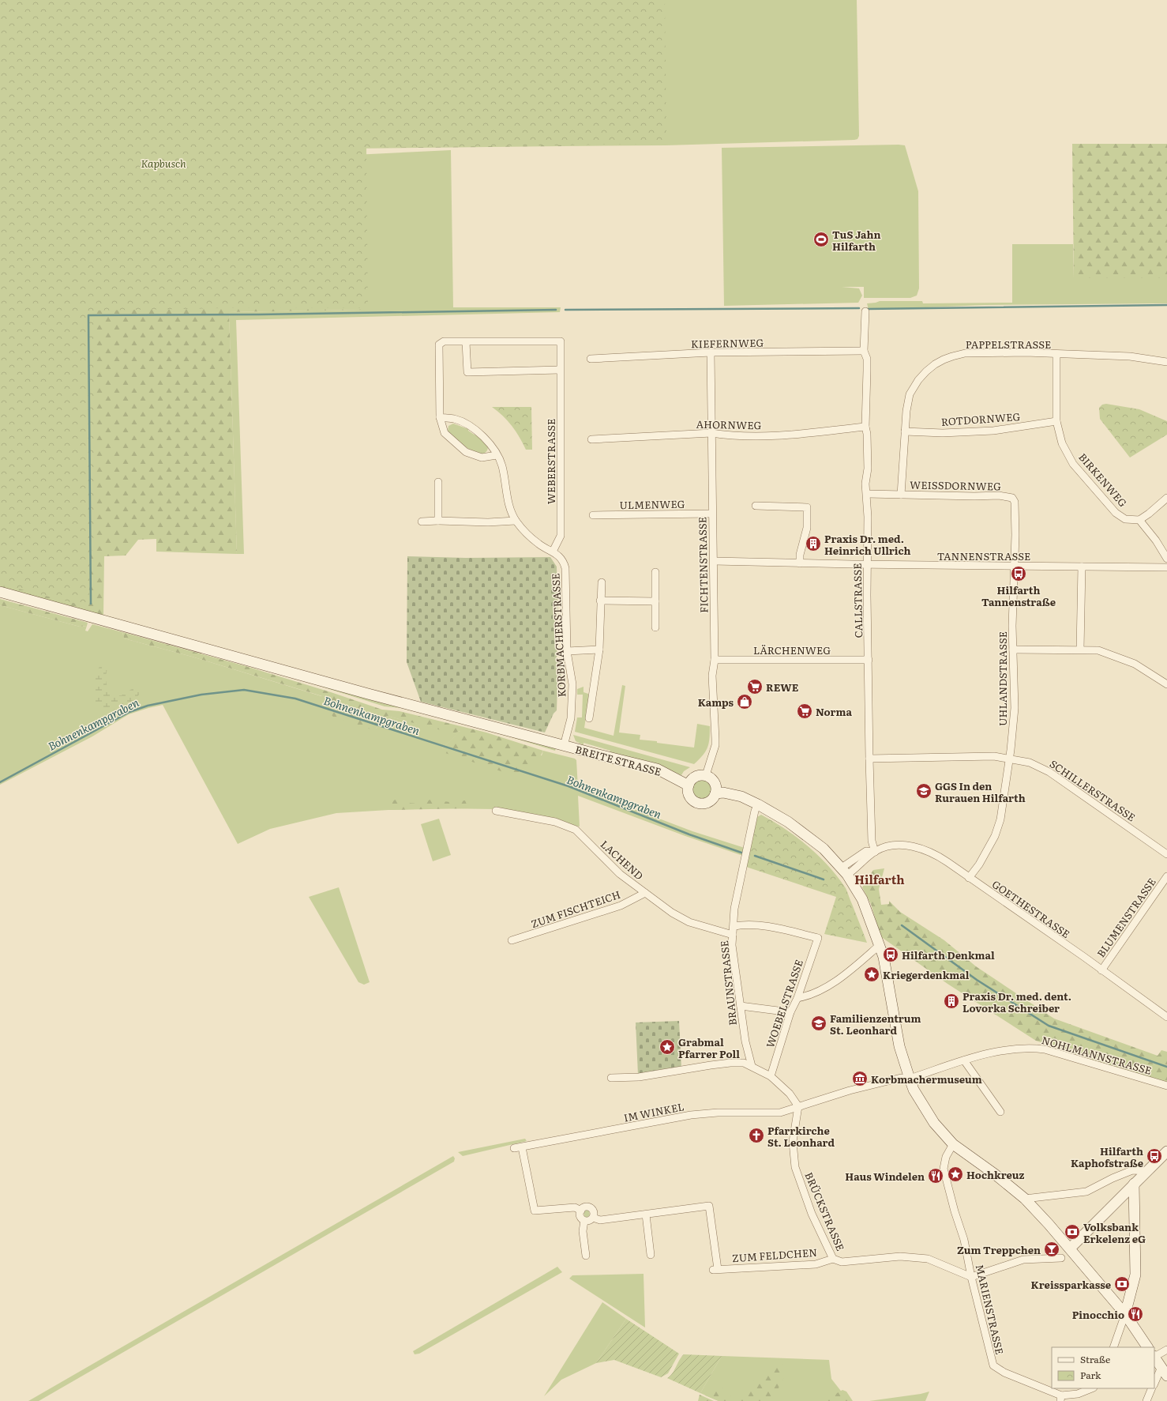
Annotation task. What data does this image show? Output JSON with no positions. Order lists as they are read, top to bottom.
{
  "streets": {
    "main road": ["BREITE STRASSE"],
    "street": [
      "KIEFERNWEG",
      "PAPPELSTRASSE",
      "ROTDORNWEG",
      "AHORNWEG",
      "WEBERSTRASSE",
      "BIRKENWEG",
      "WEISSDORNWEG",
      "ULMENWEG",
      "TANNENSTRASSE",
      "FICHTENSTRASSE",
      "CALLSTRASSE",
      "KORBMACHERSTRASSE",
      "LÄRCHENWEG",
      "UHLANDSTRASSE",
      "SCHILLERSTRASSE",
      "LACHEND",
      "ZUM FISCHTEICH",
      "GOETHESTRASSE",
      "BLUMENSTRASSE",
      "BRAUNSTRASSE",
      "WOEBELSTRASSE",
      "NOHLMANNSTRASSE",
      "IM WINKEL",
      "BRÜCKSTRASSE",
      "ZUM FELDCHEN",
      "MARIENSTRASSE"
    ]
  },
  "crossings": [
    ["KIEFERNWEG", "FICHTENSTRASSE"],
    ["KIEFERNWEG", "CALLSTRASSE"],
    ["PAPPELSTRASSE", "ROTDORNWEG"],
    ["PAPPELSTRASSE", "BIRKENWEG"],
    ["PAPPELSTRASSE", "WEISSDORNWEG"],
    ["ROTDORNWEG", "BIRKENWEG"],
    ["AHORNWEG", "FICHTENSTRASSE"],
    ["AHORNWEG", "CALLSTRASSE"],
    ["WEBERSTRASSE", "KORBMACHERSTRASSE"],
    ["WEISSDORNWEG", "TANNENSTRASSE"],
    ["WEISSDORNWEG", "CALLSTRASSE"],
    ["WEISSDORNWEG", "UHLANDSTRASSE"],
    ["ULMENWEG", "FICHTENSTRASSE"],
    ["TANNENSTRASSE", "FICHTENSTRASSE"],
    ["TANNENSTRASSE", "CALLSTRASSE"],
    ["TANNENSTRASSE", "UHLANDSTRASSE"],
    ["FICHTENSTRASSE", "LÄRCHENWEG"],
    ["FICHTENSTRASSE", "BREITE STRASSE"],
    ["CALLSTRASSE", "LÄRCHENWEG"],
    ["CALLSTRASSE", "SCHILLERSTRASSE"],
    ["CALLSTRASSE", "GOETHESTRASSE"],
    ["KORBMACHERSTRASSE", "BREITE STRASSE"],
    ["UHLANDSTRASSE", "SCHILLERSTRASSE"],
    ["UHLANDSTRASSE", "GOETHESTRASSE"],
    ["LACHEND", "ZUM FISCHTEICH"],
    ["LACHEND", "BRAUNSTRASSE"],
    ["GOETHESTRASSE", "BLUMENSTRASSE"],
    ["BRAUNSTRASSE", "WOEBELSTRASSE"],
    ["NOHLMANNSTRASSE", "IM WINKEL"],
    ["NOHLMANNSTRASSE", "BRÜCKSTRASSE"],
    ["IM WINKEL", "BRÜCKSTRASSE"],
    ["BRÜCKSTRASSE", "ZUM FELDCHEN"],
    ["BRÜCKSTRASSE", "MARIENSTRASSE"]
  ],
  "districts": ["Hilfarth"],
  "water": ["Bohnenkampgraben"],
  "parks": ["Kapbusch"],
  "places": {
    "sports": ["TuS Jahn Hilfarth"],
    "building": ["Praxis Dr. med. Heinrich Ullrich", "Praxis Dr. med. dent. Lovorka Schreiber"],
    "bus stop": ["Hilfarth Tannenstraße", "Hilfarth Denkmal", "Hilfarth Kaphofstraße"],
    "supermarket": ["REWE", "Norma"],
    "shop": ["Kamps"],
    "school or university": ["GGS In den Rurauen Hilfarth", "Familienzentrum St. Leonhard"],
    "place": ["Kriegerdenkmal", "Grabmal Pfarrer Poll", "Hochkreuz"],
    "museum": ["Korbmachermuseum"],
    "church": ["Pfarrkirche St. Leonhard"],
    "restaurant": ["Haus Windelen", "Pinocchio"],
    "bank": ["Volksbank Erkelenz eG", "Kreissparkasse"],
    "bar": ["Zum Treppchen"]
  },
  "legend": ["Straße", "Park"]
}
